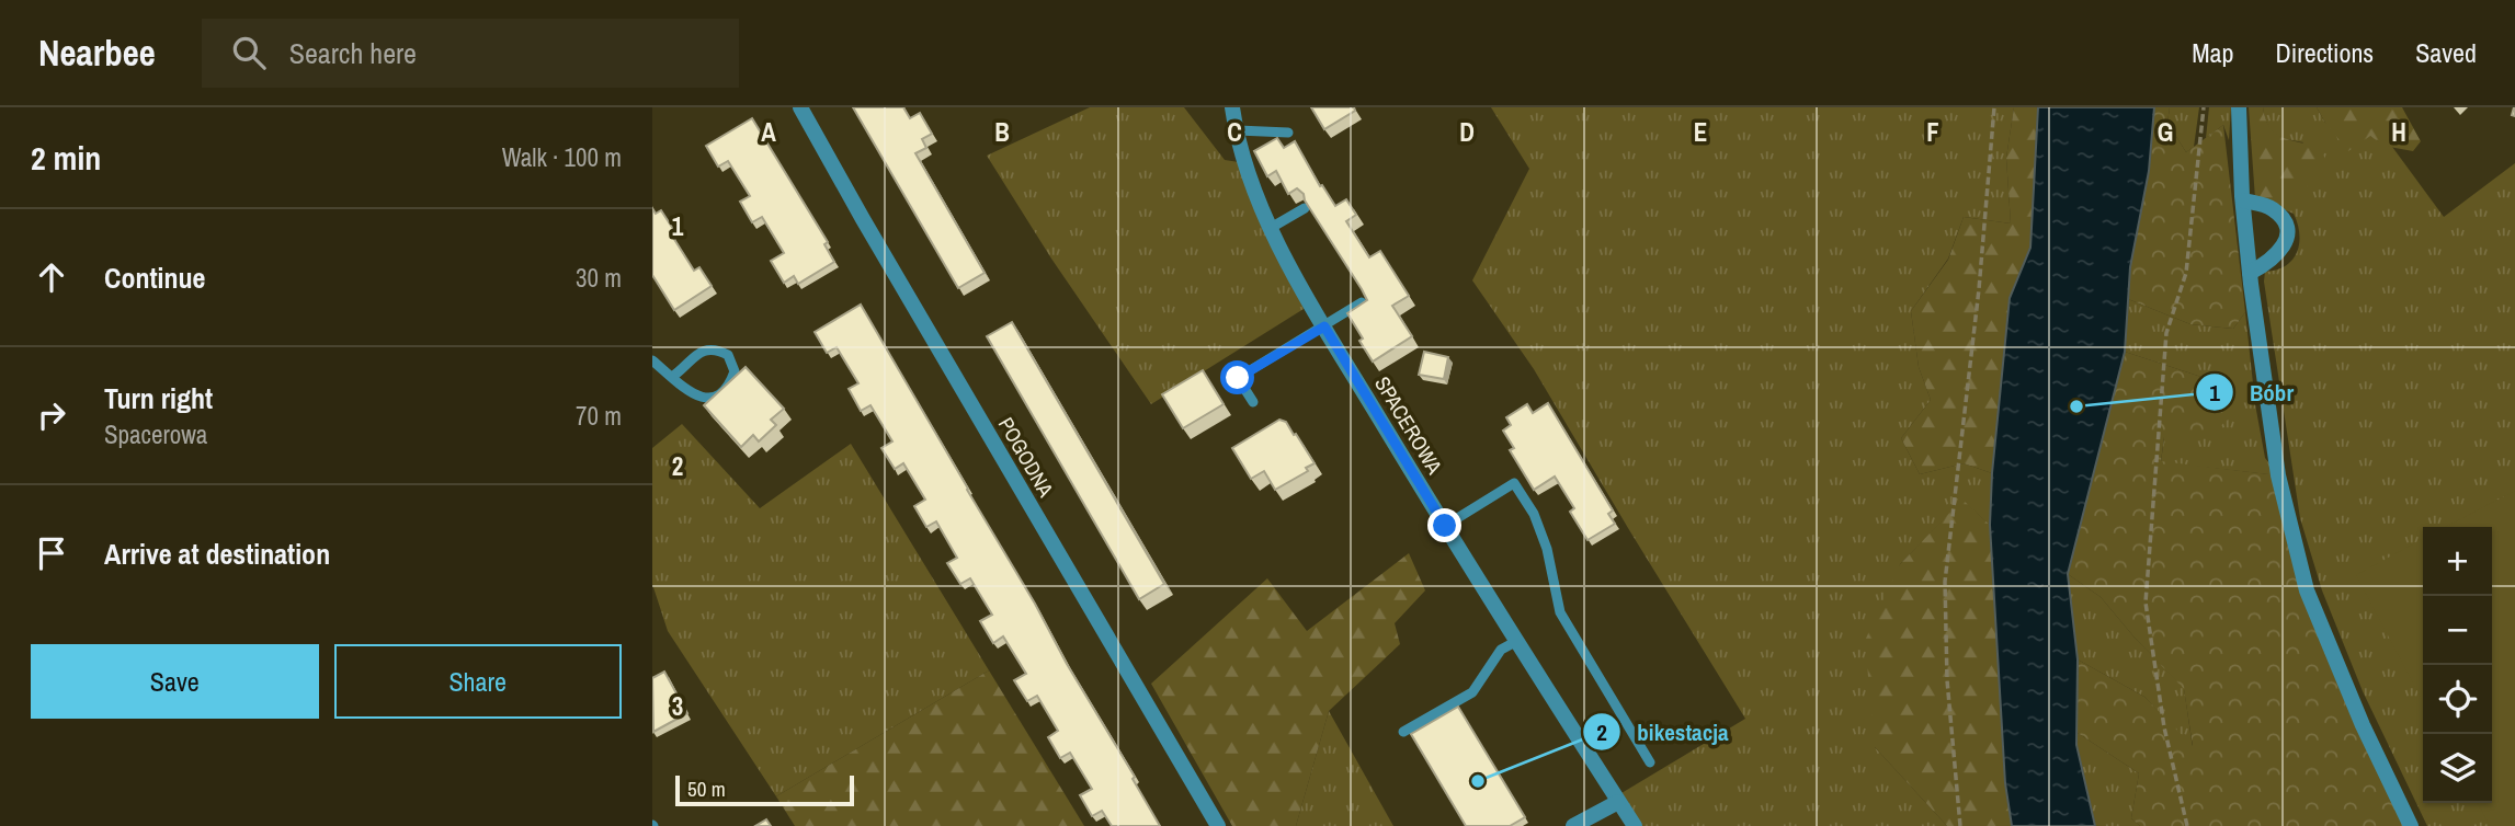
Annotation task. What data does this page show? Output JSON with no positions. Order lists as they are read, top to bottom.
{
  "streets": {
    "street": ["SPACEROWA", "POGODNA"]
  },
  "places": ["Bóbr", "bikestacja"],
  "scale_bar": "50 m",
  "page": {
    "header": "Nearbee",
    "search": "Search here",
    "nav": ["Map", "Directions", "Saved"],
    "heading": ["2 min", "Walk · 100 m"],
    "list": [
      ["Continue", "30 m"],
      ["Turn right", "Spacerowa", "70 m"],
      "Arrive at destination"
    ],
    "map_buttons": ["+", "−"],
    "buttons": ["Save", "Share"],
    "scale": "50 m"
  },
  "grid": {
    "columns": [
      "A",
      "B",
      "C",
      "D",
      "E",
      "F",
      "G",
      "H"
    ],
    "rows": ["1", "2", "3"]
  }
}
